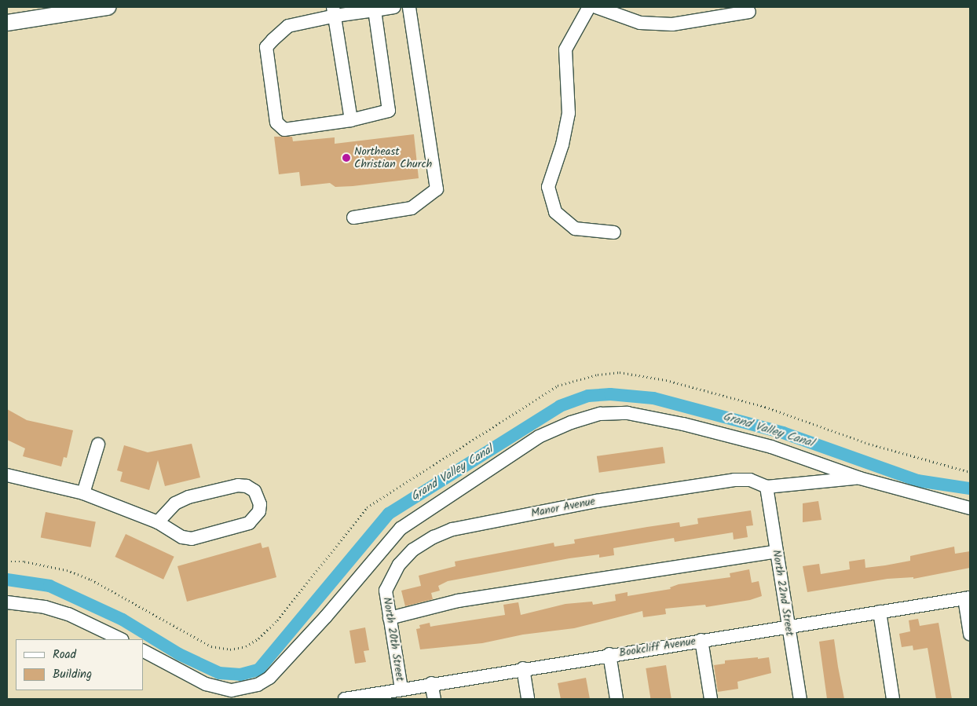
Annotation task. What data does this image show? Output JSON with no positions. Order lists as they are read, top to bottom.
{
  "streets": {
    "street": [
      "Manor Avenue",
      "North 22nd Street",
      "North 20th Street",
      "Bookcliff Avenue"
    ]
  },
  "crossings": [
    ["Manor Avenue", "North 22nd Street"],
    ["Manor Avenue", "North 20th Street"],
    ["North 22nd Street", "Bookcliff Avenue"],
    ["North 20th Street", "Bookcliff Avenue"]
  ],
  "water": ["Grand Valley Canal"],
  "places": ["Northeast Christian Church"],
  "legend": ["Road", "Building"]
}
